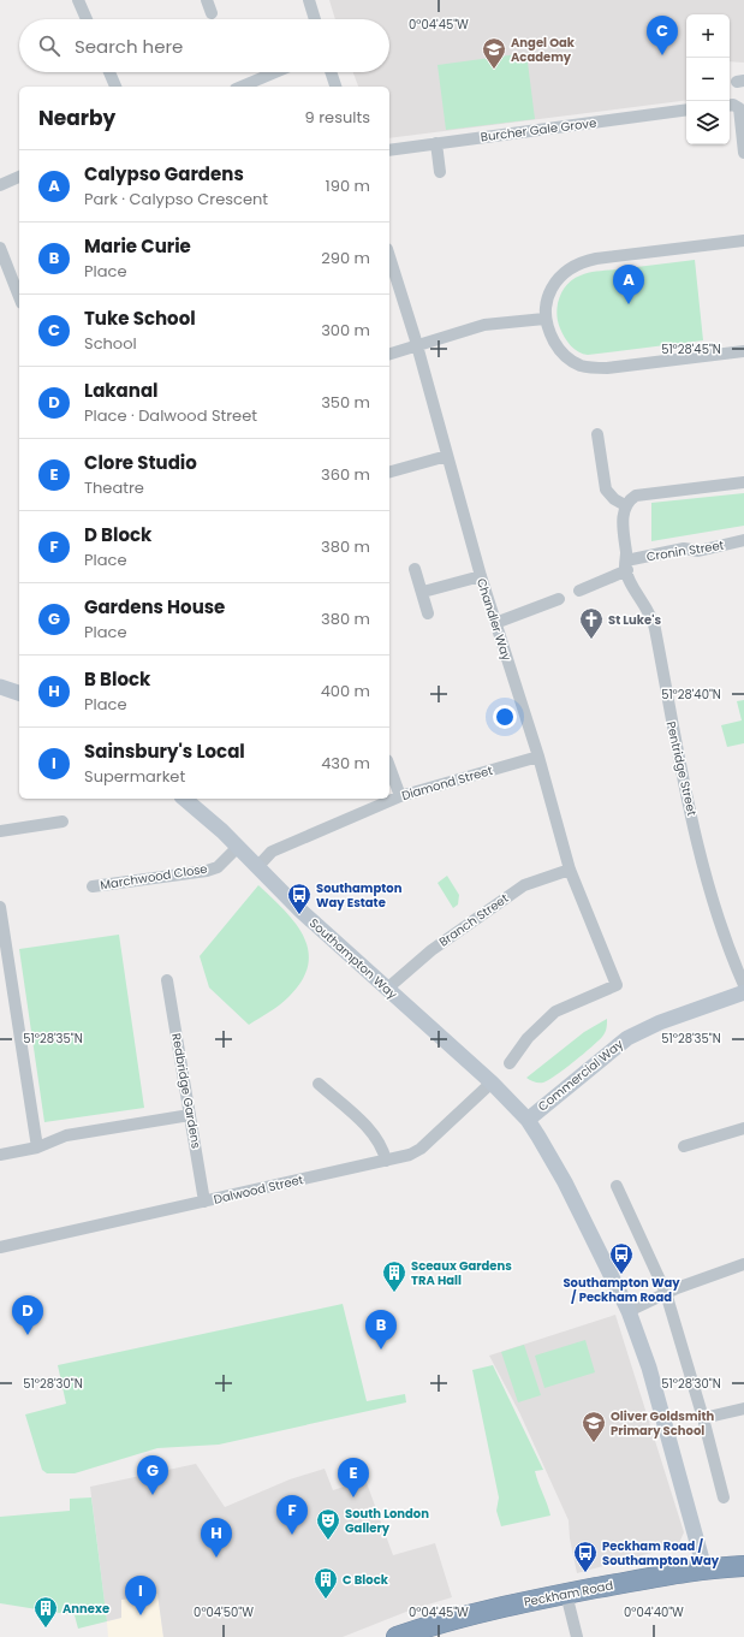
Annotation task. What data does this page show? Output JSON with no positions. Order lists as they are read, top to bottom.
{
  "streets": {
    "highway": ["Peckham Road"],
    "main road": ["Southampton Way", "Commercial Way"],
    "street": [
      "Burcher Gale Grove",
      "Cronin Street",
      "Chandler Way",
      "Pentridge Street",
      "Diamond Street",
      "Marchwood Close",
      "Branch Street",
      "Redbridge Gardens",
      "Dalwood Street"
    ]
  },
  "crossings": [
    ["Cronin Street", "Pentridge Street"],
    ["Chandler Way", "Diamond Street"],
    ["Chandler Way", "Branch Street"],
    ["Diamond Street", "Southampton Way"],
    ["Marchwood Close", "Southampton Way"],
    ["Branch Street", "Southampton Way"],
    ["Southampton Way", "Commercial Way"],
    ["Southampton Way", "Dalwood Street"],
    ["Southampton Way", "Peckham Road"],
    ["Redbridge Gardens", "Dalwood Street"]
  ],
  "places": {
    "school or university": ["Angel Oak Academy", "Oliver Goldsmith Primary School"],
    "church": ["St Luke's"],
    "bus stop": ["Southampton Way Estate", "Southampton Way / Peckham Road", "Peckham Road / Southampton Way"],
    "building": ["Sceaux Gardens TRA Hall", "C Block", "Annexe"],
    "theatre": ["South London Gallery"]
  },
  "page": {
    "map_buttons": ["+", "−"],
    "pins": [
      "C",
      "A",
      "D",
      "B",
      "G",
      "E",
      "F",
      "H",
      "I"
    ],
    "search": "Search here",
    "heading": ["Nearby", "9 results"],
    "list": [
      {
        "mark": "A",
        "name": "Calypso Gardens",
        "note": "Park · Calypso Crescent",
        "value": "190 m"
      },
      {
        "mark": "B",
        "name": "Marie Curie",
        "note": "Place",
        "value": "290 m"
      },
      {
        "mark": "C",
        "name": "Tuke School",
        "note": "School",
        "value": "300 m"
      },
      {
        "mark": "D",
        "name": "Lakanal",
        "note": "Place · Dalwood Street",
        "value": "350 m"
      },
      {
        "mark": "E",
        "name": "Clore Studio",
        "note": "Theatre",
        "value": "360 m"
      },
      {
        "mark": "F",
        "name": "D Block",
        "note": "Place",
        "value": "380 m"
      },
      {
        "mark": "G",
        "name": "Gardens House",
        "note": "Place",
        "value": "380 m"
      },
      {
        "mark": "H",
        "name": "B Block",
        "note": "Place",
        "value": "400 m"
      },
      {
        "mark": "I",
        "name": "Sainsbury's Local",
        "note": "Supermarket",
        "value": "430 m"
      }
    ]
  },
  "coordinates": [
    "0°04'45\"W",
    "51°28'45\"N",
    "51°28'40\"N",
    "51°28'35\"N",
    "51°28'30\"N",
    "0°04'50\"W",
    "0°04'40\"W"
  ]
}
